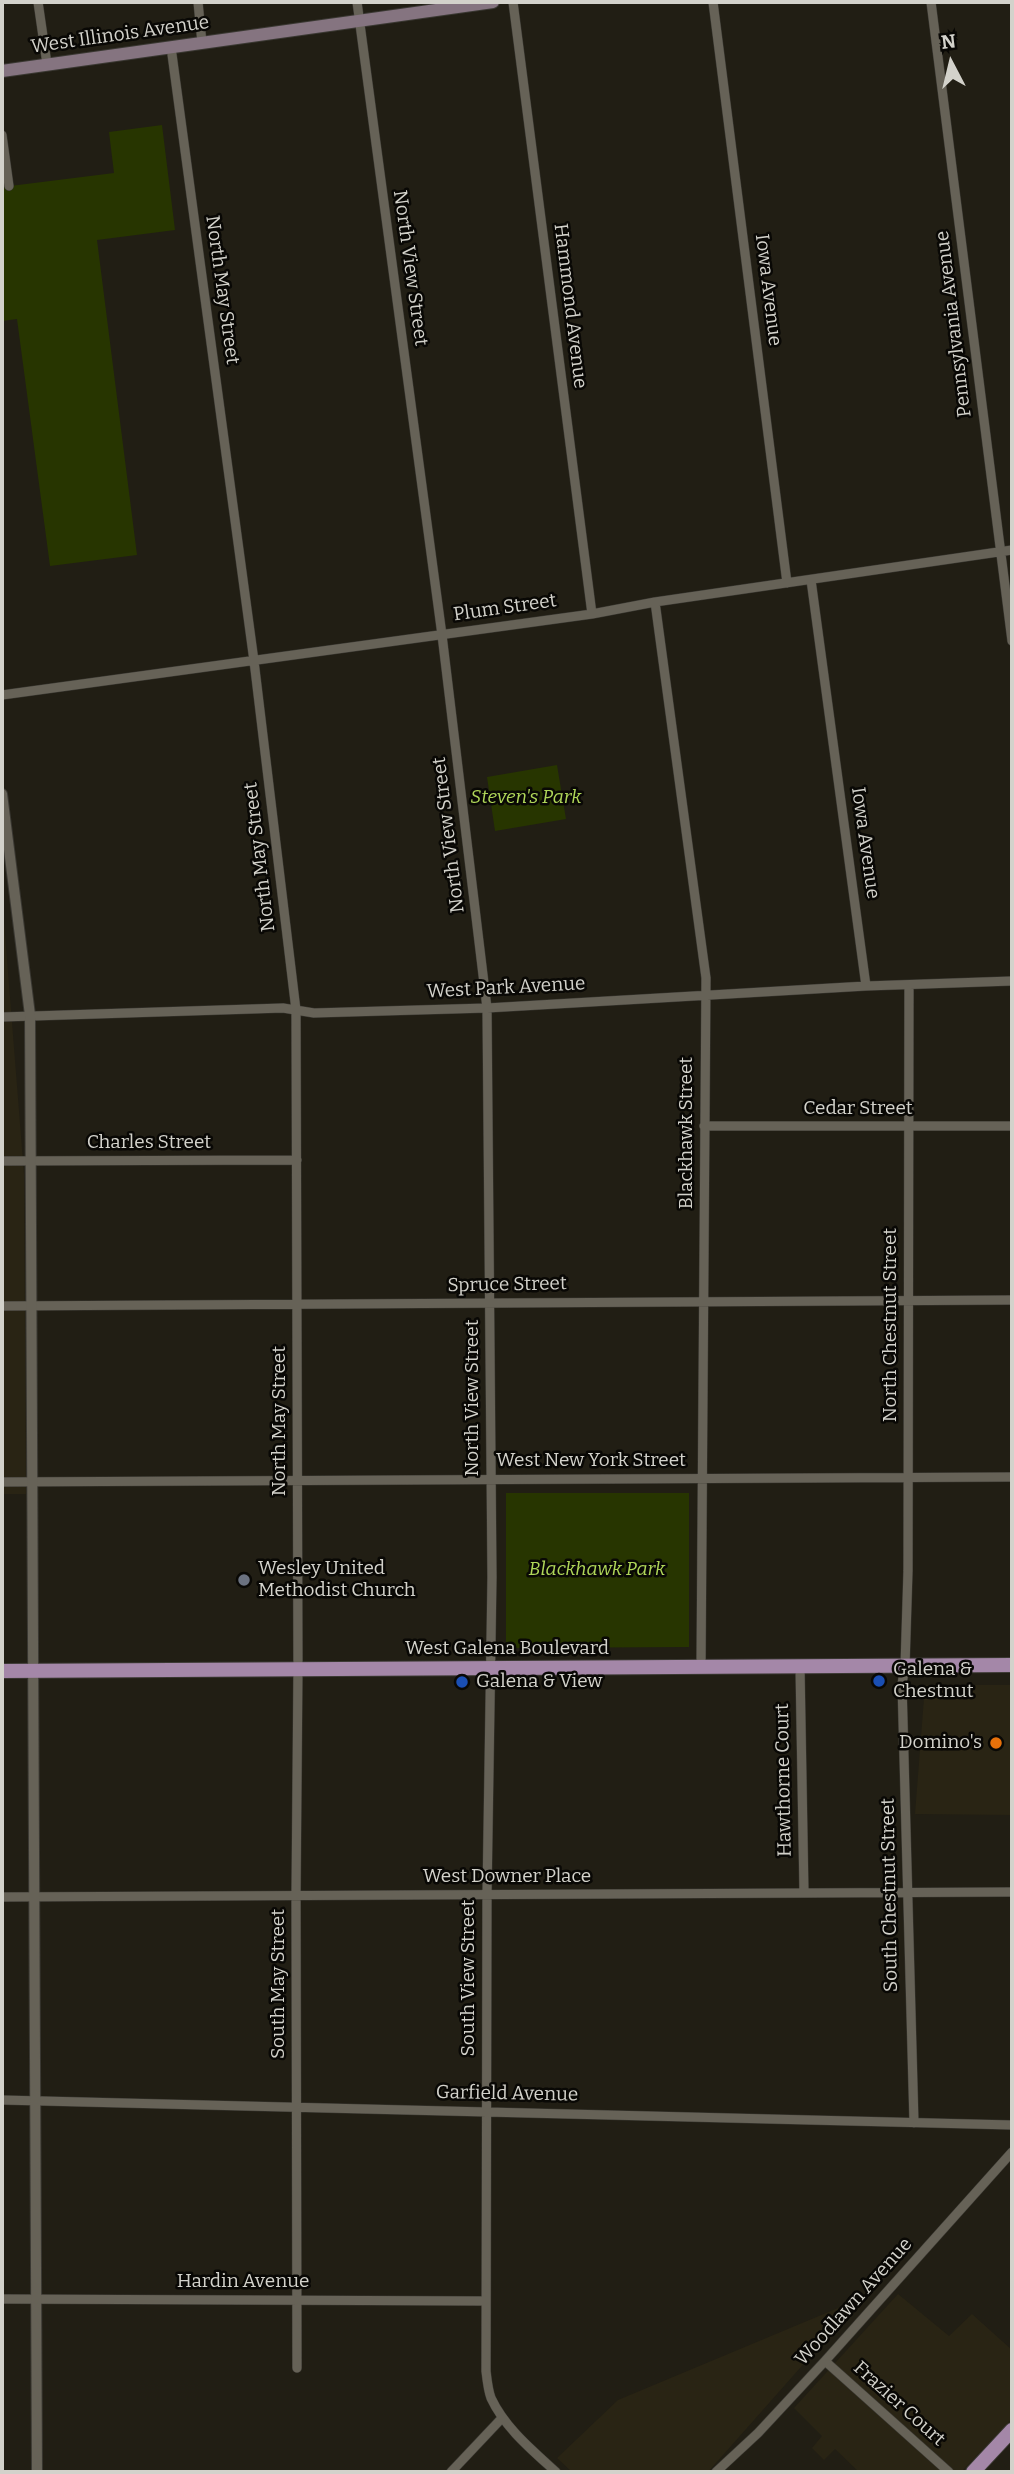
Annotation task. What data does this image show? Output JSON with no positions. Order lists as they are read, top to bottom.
{
  "streets": {
    "main road": ["West Illinois Avenue", "West Galena Boulevard"],
    "street": [
      "North View Street",
      "North May Street",
      "Iowa Avenue",
      "Hammond Avenue",
      "Pennsylvania Avenue",
      "Plum Street",
      "West Park Avenue",
      "Cedar Street",
      "Blackhawk Street",
      "Charles Street",
      "Spruce Street",
      "North Chestnut Street",
      "West New York Street",
      "Hawthorne Court",
      "West Downer Place",
      "South Chestnut Street",
      "South View Street",
      "South May Street",
      "Garfield Avenue",
      "Hardin Avenue",
      "Woodlawn Avenue",
      "Frazier Court"
    ]
  },
  "crossings": [
    ["West Illinois Avenue", "North View Street"],
    ["West Illinois Avenue", "North May Street"],
    ["North View Street", "Plum Street"],
    ["North View Street", "West Park Avenue"],
    ["North View Street", "Spruce Street"],
    ["North View Street", "West New York Street"],
    ["North View Street", "West Galena Boulevard"],
    ["North View Street", "South View Street"],
    ["North May Street", "Plum Street"],
    ["North May Street", "West Park Avenue"],
    ["North May Street", "Charles Street"],
    ["North May Street", "Spruce Street"],
    ["North May Street", "West New York Street"],
    ["North May Street", "West Galena Boulevard"],
    ["North May Street", "South May Street"],
    ["Iowa Avenue", "Plum Street"],
    ["Iowa Avenue", "West Park Avenue"],
    ["Hammond Avenue", "Plum Street"],
    ["Pennsylvania Avenue", "Plum Street"],
    ["Plum Street", "Blackhawk Street"],
    ["West Park Avenue", "Blackhawk Street"],
    ["West Park Avenue", "North Chestnut Street"],
    ["Cedar Street", "Blackhawk Street"],
    ["Cedar Street", "North Chestnut Street"],
    ["Blackhawk Street", "Spruce Street"],
    ["Blackhawk Street", "West New York Street"],
    ["Blackhawk Street", "West Galena Boulevard"],
    ["Spruce Street", "North Chestnut Street"],
    ["North Chestnut Street", "West New York Street"],
    ["North Chestnut Street", "West Galena Boulevard"],
    ["North Chestnut Street", "South Chestnut Street"],
    ["West Galena Boulevard", "Hawthorne Court"],
    ["West Galena Boulevard", "South Chestnut Street"],
    ["West Galena Boulevard", "South View Street"],
    ["West Galena Boulevard", "South May Street"],
    ["Hawthorne Court", "West Downer Place"],
    ["West Downer Place", "South Chestnut Street"],
    ["West Downer Place", "South View Street"],
    ["West Downer Place", "South May Street"],
    ["South Chestnut Street", "Garfield Avenue"],
    ["South View Street", "Garfield Avenue"],
    ["South View Street", "Hardin Avenue"],
    ["South May Street", "Garfield Avenue"],
    ["South May Street", "Hardin Avenue"],
    ["Woodlawn Avenue", "Frazier Court"]
  ],
  "parks": ["Steven's Park", "Blackhawk Park"],
  "places": [
    "Wesley United Methodist Church",
    "Galena & Chestnut",
    "Galena & View",
    "Domino's"
  ],
  "north": "top"
}
